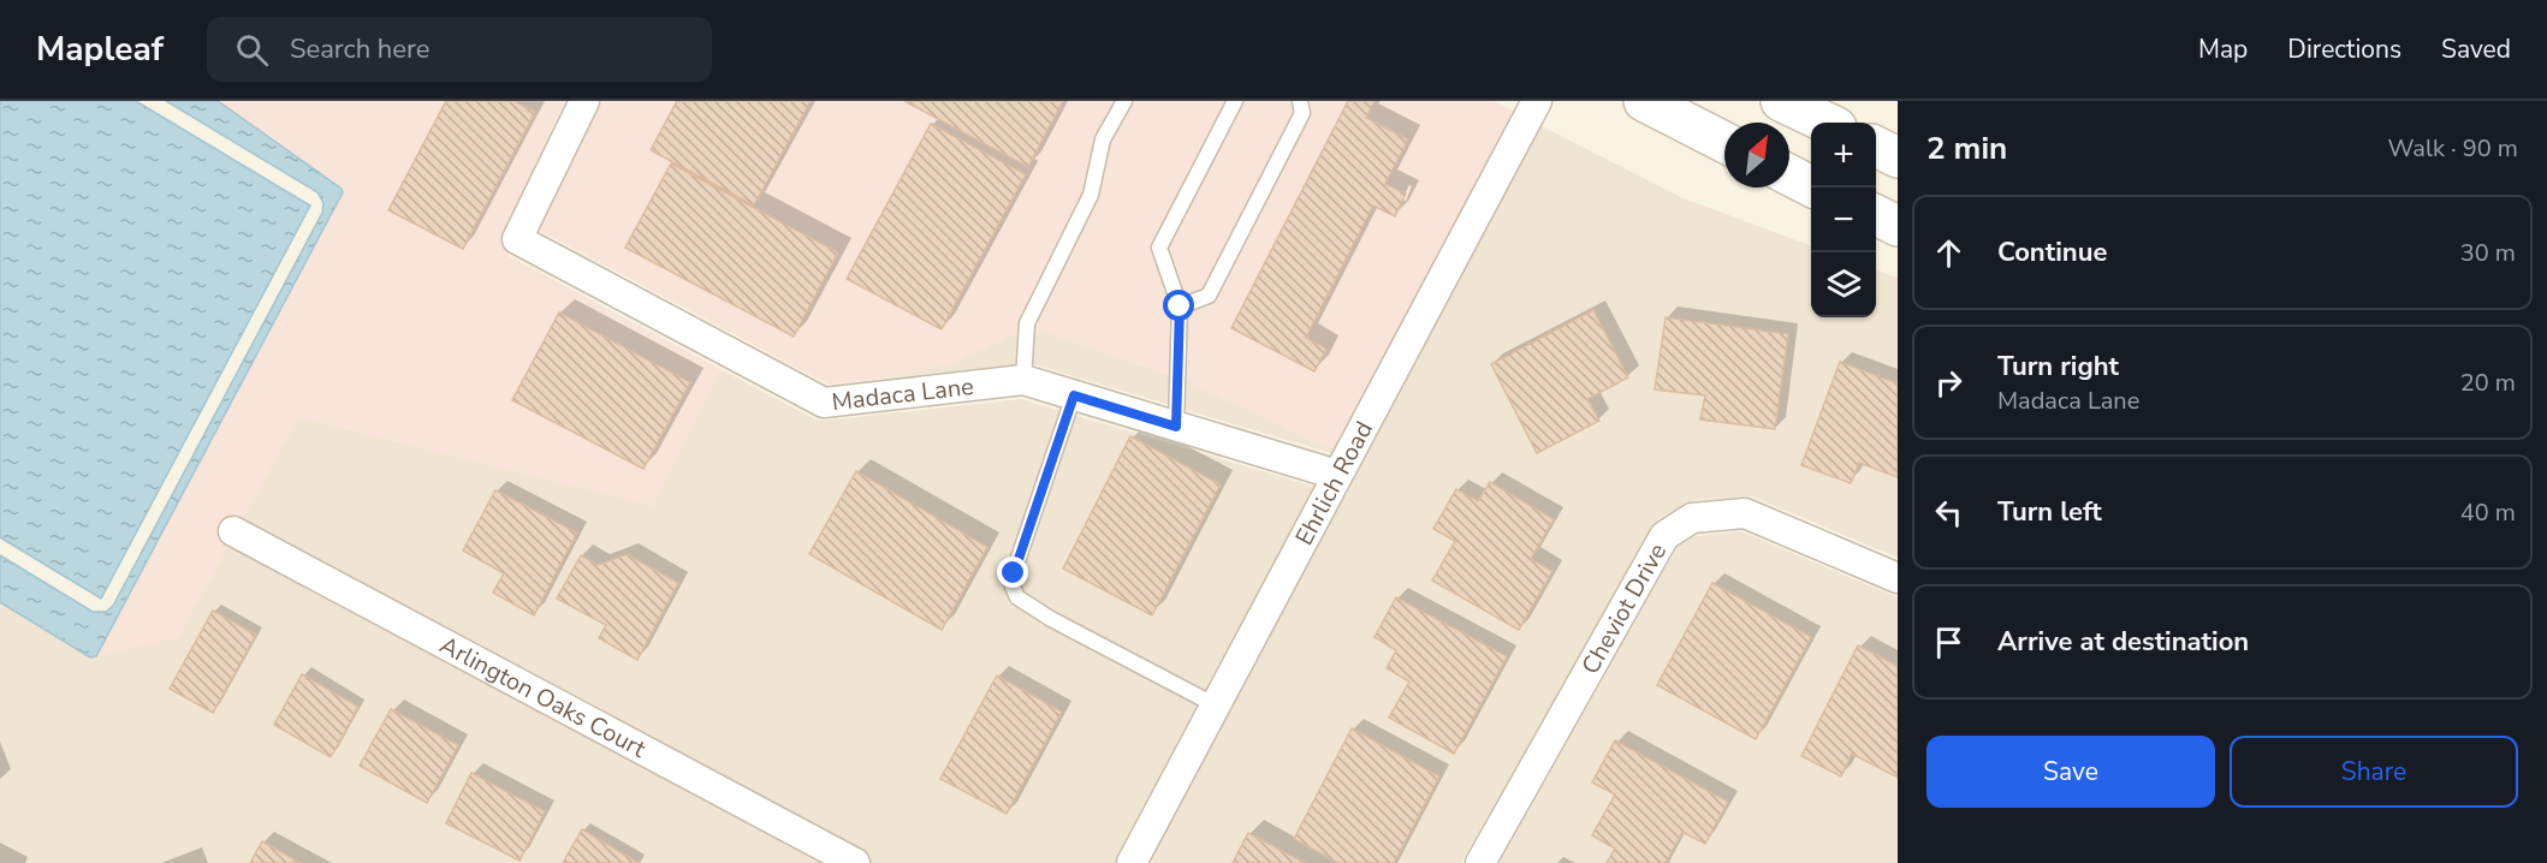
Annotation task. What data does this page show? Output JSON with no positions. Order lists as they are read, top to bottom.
{
  "streets": {
    "street": [
      "Madaca Lane",
      "Ehrlich Road",
      "Cheviot Drive",
      "Arlington Oaks Court"
    ]
  },
  "crossings": [
    ["Madaca Lane", "Ehrlich Road"]
  ],
  "north": "top right",
  "page": {
    "header": "Mapleaf",
    "search": "Search here",
    "nav": ["Map", "Directions", "Saved"],
    "heading": ["2 min", "Walk · 90 m"],
    "map_buttons": ["+", "−"],
    "list": [
      ["Continue", "30 m"],
      ["Turn right", "Madaca Lane", "20 m"],
      ["Turn left", "40 m"],
      "Arrive at destination"
    ],
    "buttons": ["Save", "Share"]
  }
}
